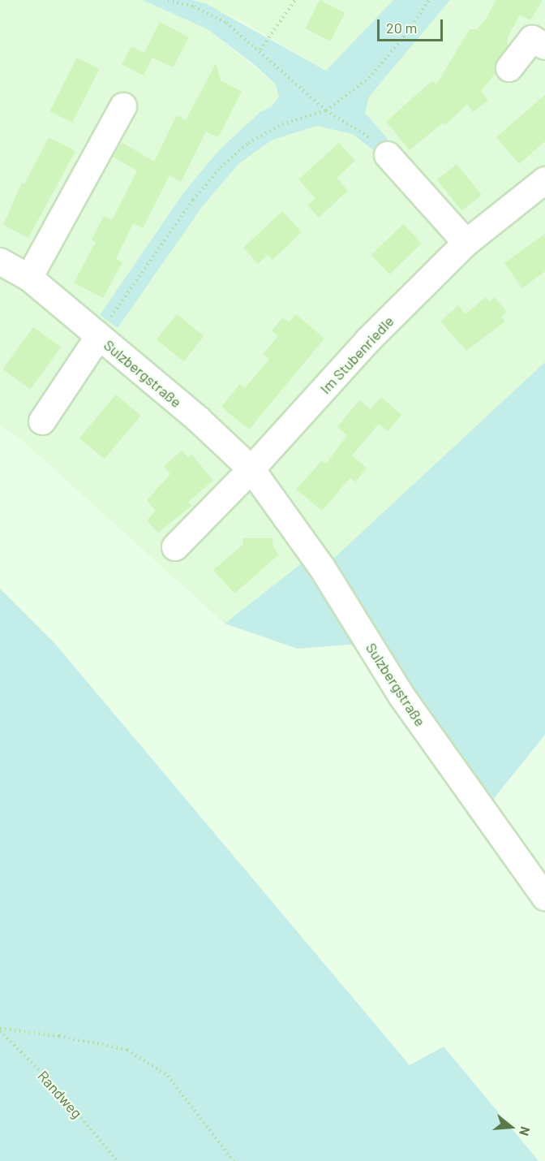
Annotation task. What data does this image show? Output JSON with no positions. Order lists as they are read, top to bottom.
{
  "streets": {
    "street": ["Im Stubenriedle", "Sulzbergstraße"],
    "path": ["Randweg"]
  },
  "crossings": [
    ["Im Stubenriedle", "Sulzbergstraße"]
  ],
  "scale_bar": "20 m",
  "north": "right"
}
